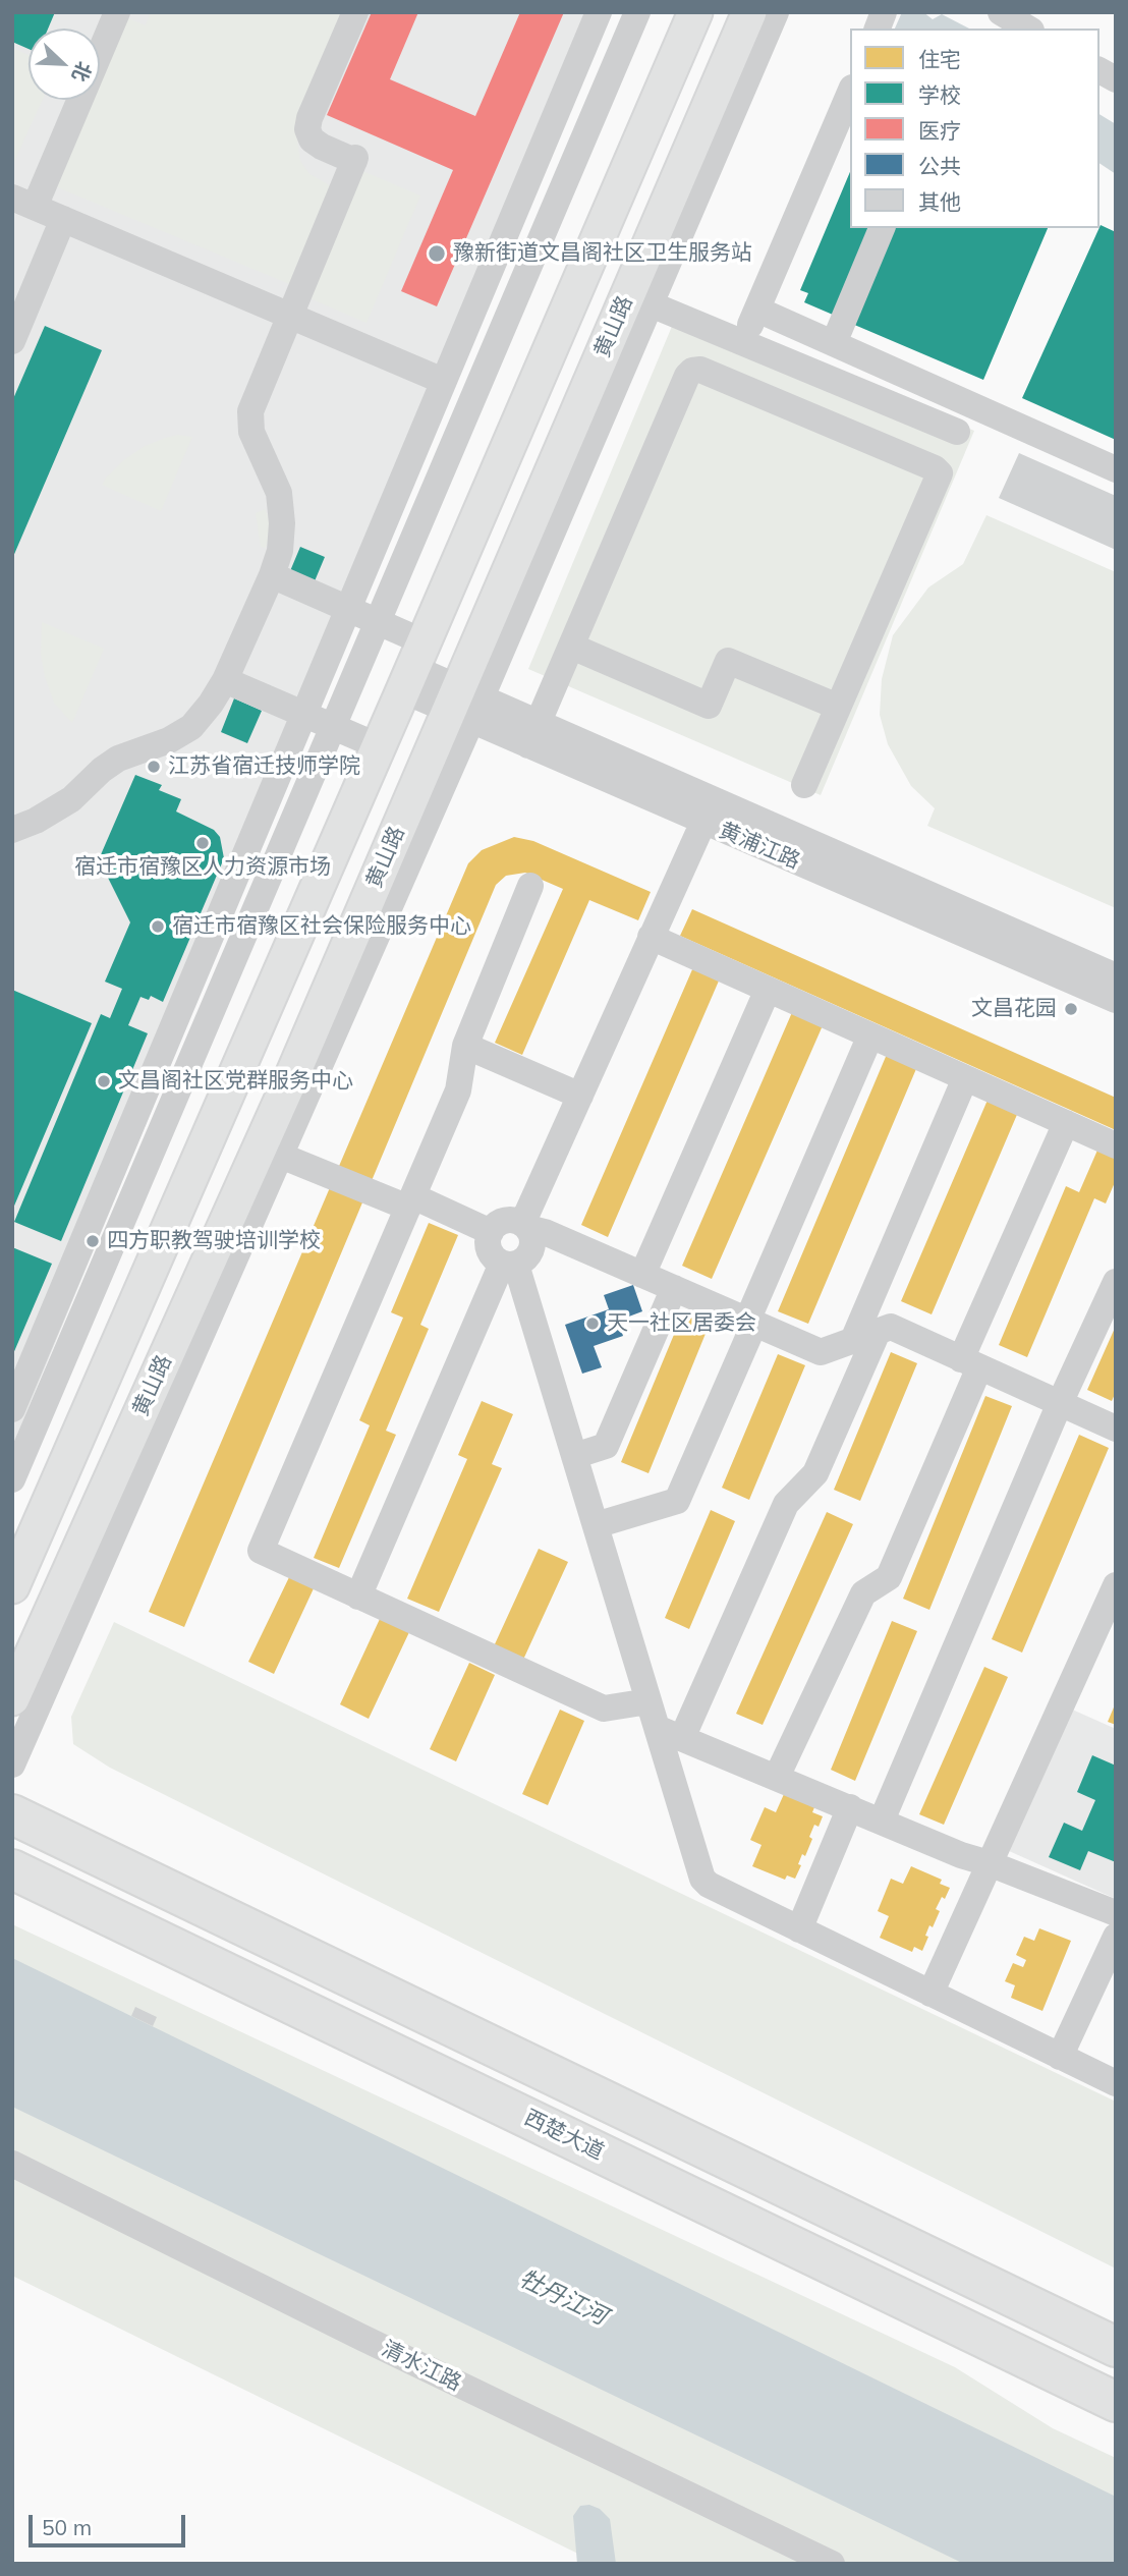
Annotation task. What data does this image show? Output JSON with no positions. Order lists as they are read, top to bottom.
{
  "streets": {
    "highway": ["西楚大道"],
    "main road": ["黄山路"],
    "street": ["黄浦江路", "清水江路"]
  },
  "crossings": [
    ["黄山路", "黄浦江路"]
  ],
  "water": ["牡丹江河"],
  "places": [
    "豫新街道文昌阁社区卫生服务站",
    "江苏省宿迁技师学院",
    "宿迁市宿豫区人力资源市场",
    "宿迁市宿豫区社会保险服务中心",
    "文昌花园",
    "文昌阁社区党群服务中心",
    "四方职教驾驶培训学校",
    "天一社区居委会"
  ],
  "legend": [
    "住宅",
    "学校",
    "医疗",
    "公共",
    "其他"
  ],
  "scale_bar": "50 m",
  "north": "bottom right"
}
